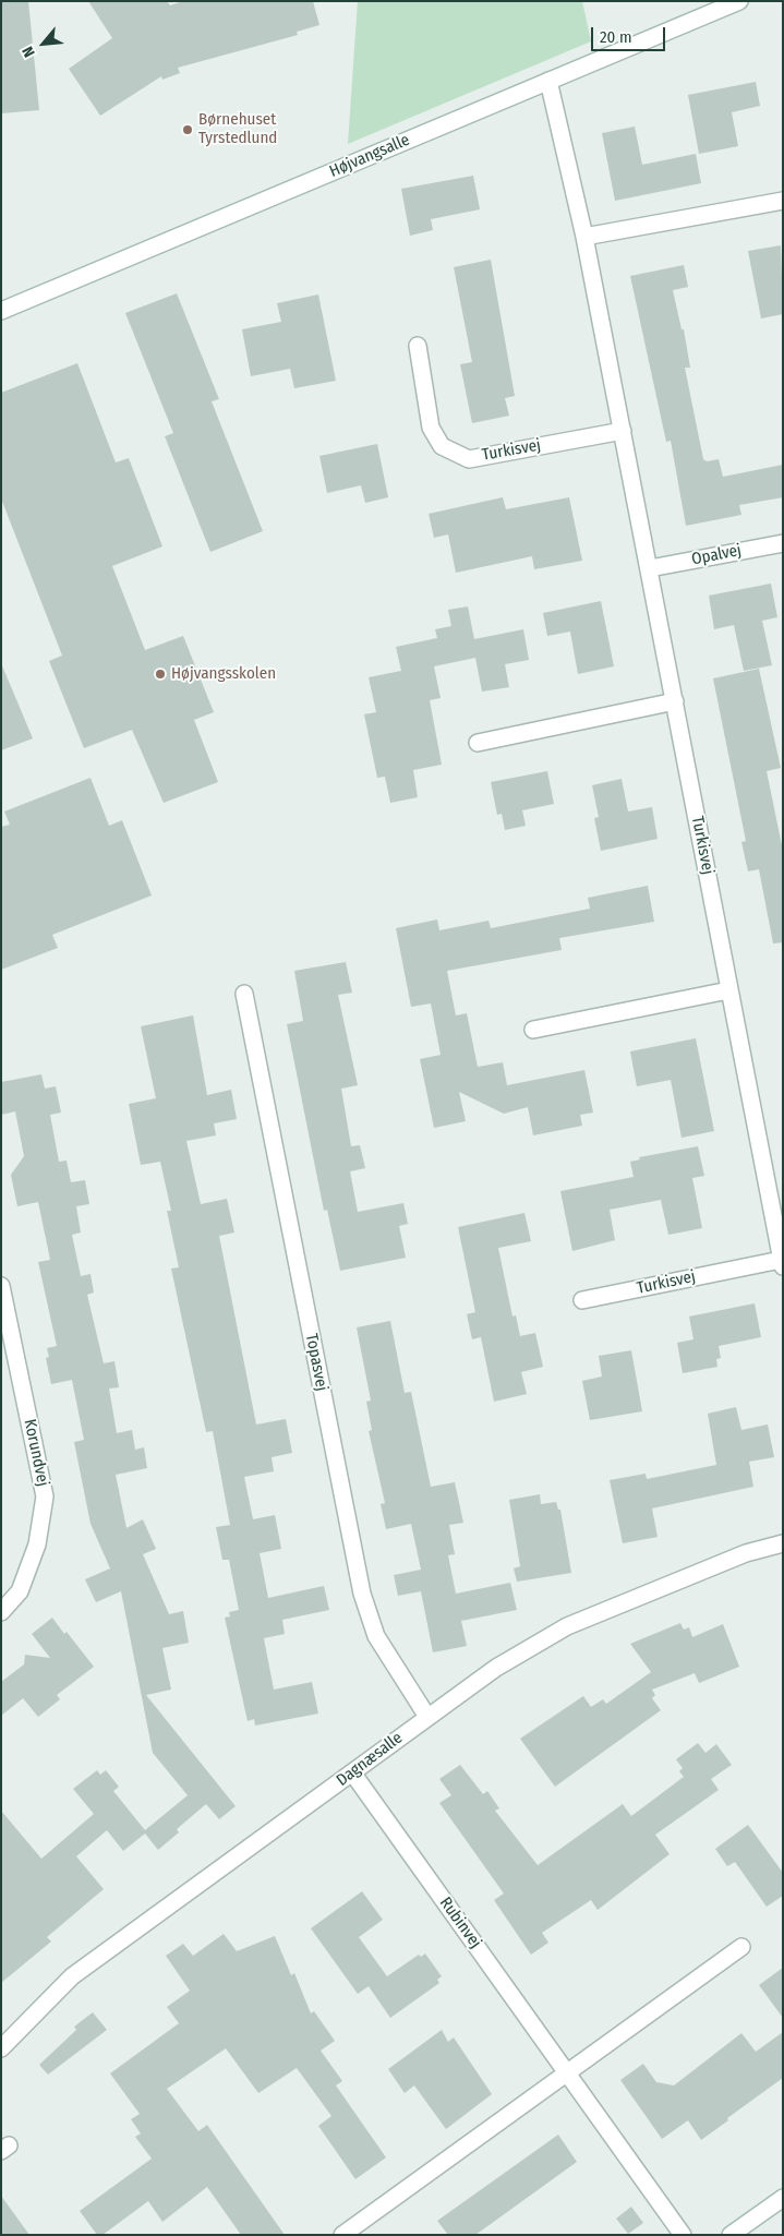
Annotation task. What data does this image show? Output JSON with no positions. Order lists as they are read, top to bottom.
{
  "streets": {
    "street": [
      "Højvangsalle",
      "Turkisvej",
      "Opalvej",
      "Topasvej",
      "Korundvej",
      "Dagnæsalle",
      "Rubinvej"
    ]
  },
  "crossings": [
    ["Højvangsalle", "Turkisvej"],
    ["Turkisvej", "Opalvej"],
    ["Topasvej", "Dagnæsalle"],
    ["Dagnæsalle", "Rubinvej"]
  ],
  "places": ["Børnehuset Tyrstedlund", "Højvangsskolen"],
  "scale_bar": "20 m",
  "north": "bottom left"
}
